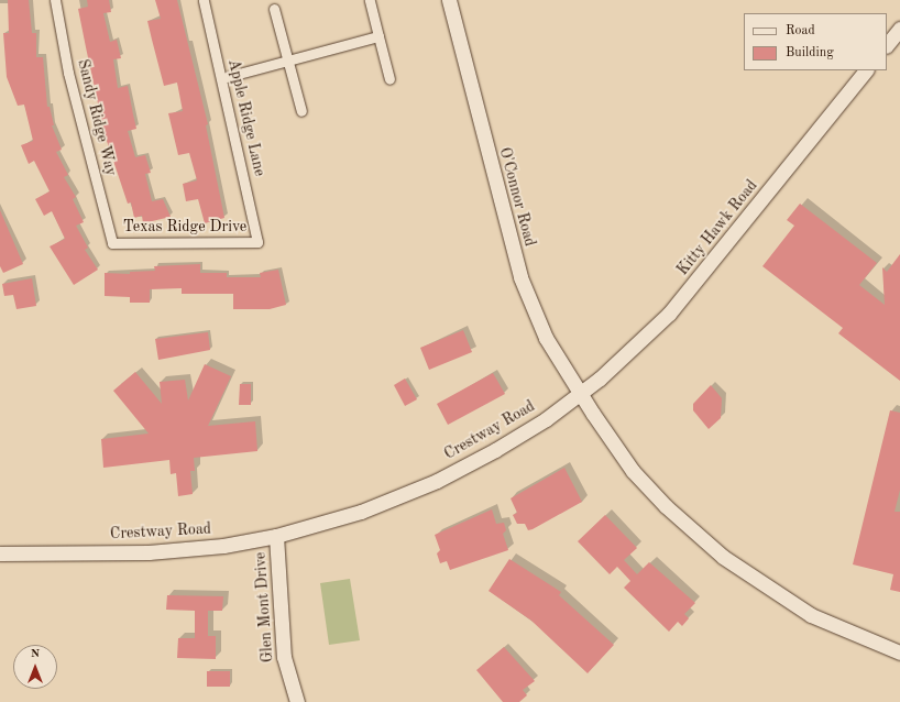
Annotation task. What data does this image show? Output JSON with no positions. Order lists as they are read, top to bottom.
{
  "streets": {
    "main road": [
      "O'Connor Road",
      "Kitty Hawk Road",
      "Crestway Road",
      "Glen Mont Drive"
    ],
    "street": ["Sandy Ridge Way", "Apple Ridge Lane", "Texas Ridge Drive"]
  },
  "crossings": [
    ["Sandy Ridge Way", "Texas Ridge Drive"],
    ["Apple Ridge Lane", "Texas Ridge Drive"],
    ["O'Connor Road", "Kitty Hawk Road"],
    ["O'Connor Road", "Crestway Road"],
    ["Kitty Hawk Road", "Crestway Road"],
    ["Crestway Road", "Glen Mont Drive"]
  ],
  "legend": ["Road", "Building"],
  "north": "top"
}
